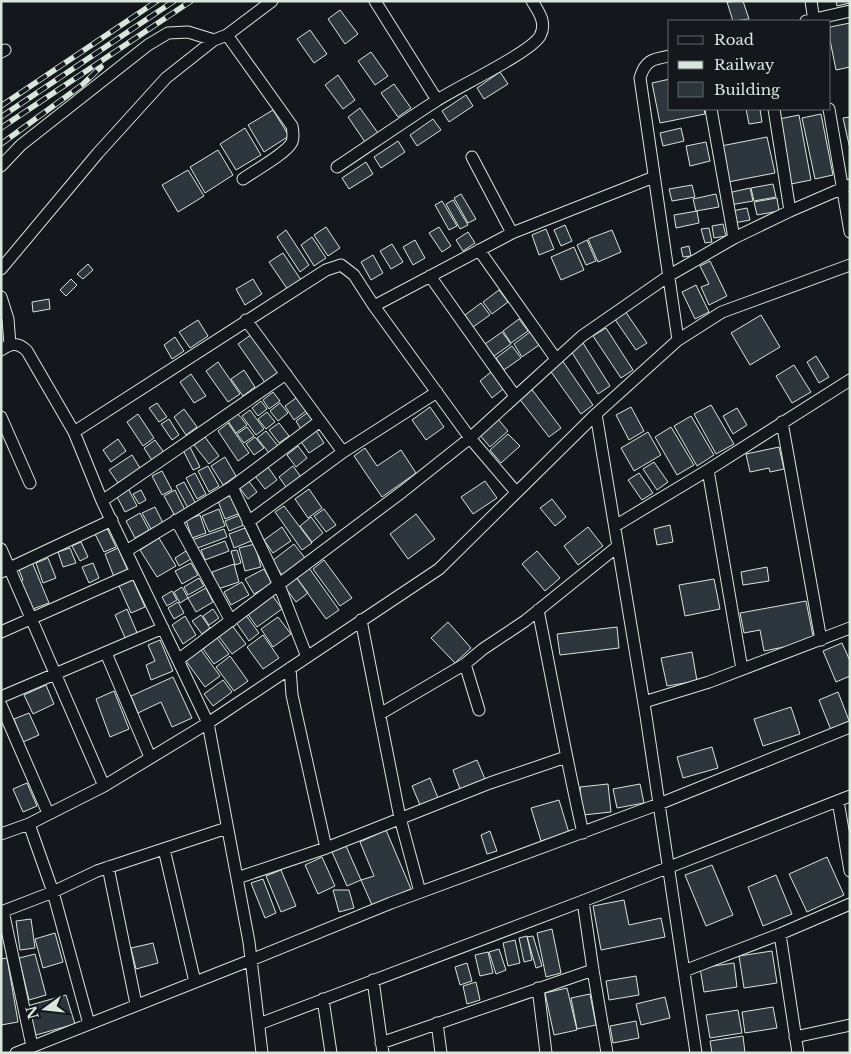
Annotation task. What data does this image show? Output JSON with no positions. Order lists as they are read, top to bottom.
{
  "legend": ["Road", "Railway", "Building"],
  "north": "left"
}
